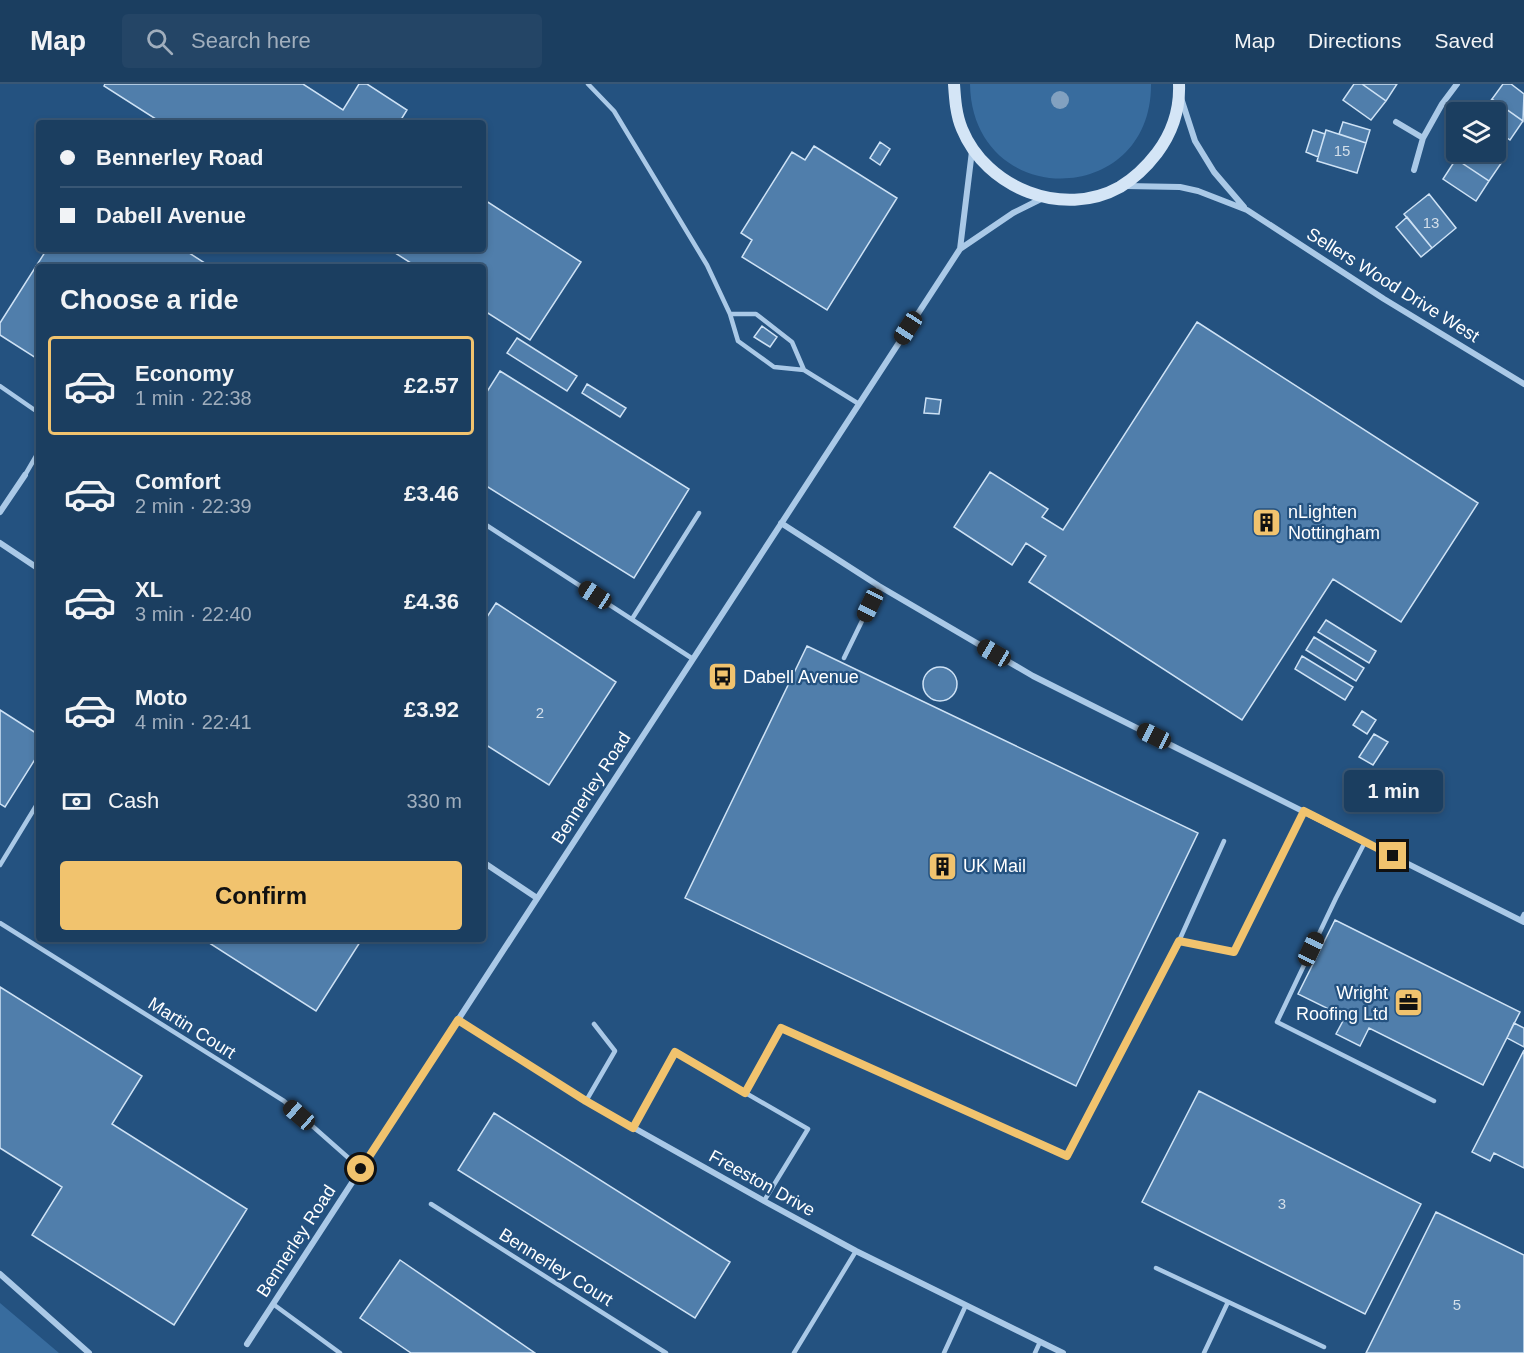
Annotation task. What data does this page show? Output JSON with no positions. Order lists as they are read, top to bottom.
{
  "streets": {
    "street": ["Sellers Wood Drive West", "Bennerley Road", "Freeston Drive"],
    "lane": ["Martin Court", "Bennerley Court"]
  },
  "crossings": [
    ["Bennerley Road", "Martin Court"],
    ["Bennerley Road", "Freeston Drive"]
  ],
  "places": {
    "building": ["nLighten Nottingham", "UK Mail"],
    "bus stop": ["Dabell Avenue"],
    "office": ["Wright Roofing Ltd"]
  },
  "house_numbers": [
    "15",
    "13",
    "2",
    "3",
    "5"
  ],
  "page": {
    "header": "Map",
    "search": "Search here",
    "nav": ["Map", "Directions", "Saved"],
    "banner": ["Bennerley Road", "Dabell Avenue"],
    "heading": "Choose a ride",
    "list": [
      {
        "name": "Economy",
        "note": "1 min · 22:38",
        "value": "£2.57"
      },
      {
        "name": "Comfort",
        "note": "2 min · 22:39",
        "value": "£3.46"
      },
      {
        "name": "XL",
        "note": "3 min · 22:40",
        "value": "£4.36"
      },
      {
        "name": "Moto",
        "note": "4 min · 22:41",
        "value": "£3.92"
      }
    ],
    "pay": ["Cash", "330 m"],
    "bubble": "1 min",
    "buttons": "Confirm"
  }
}
